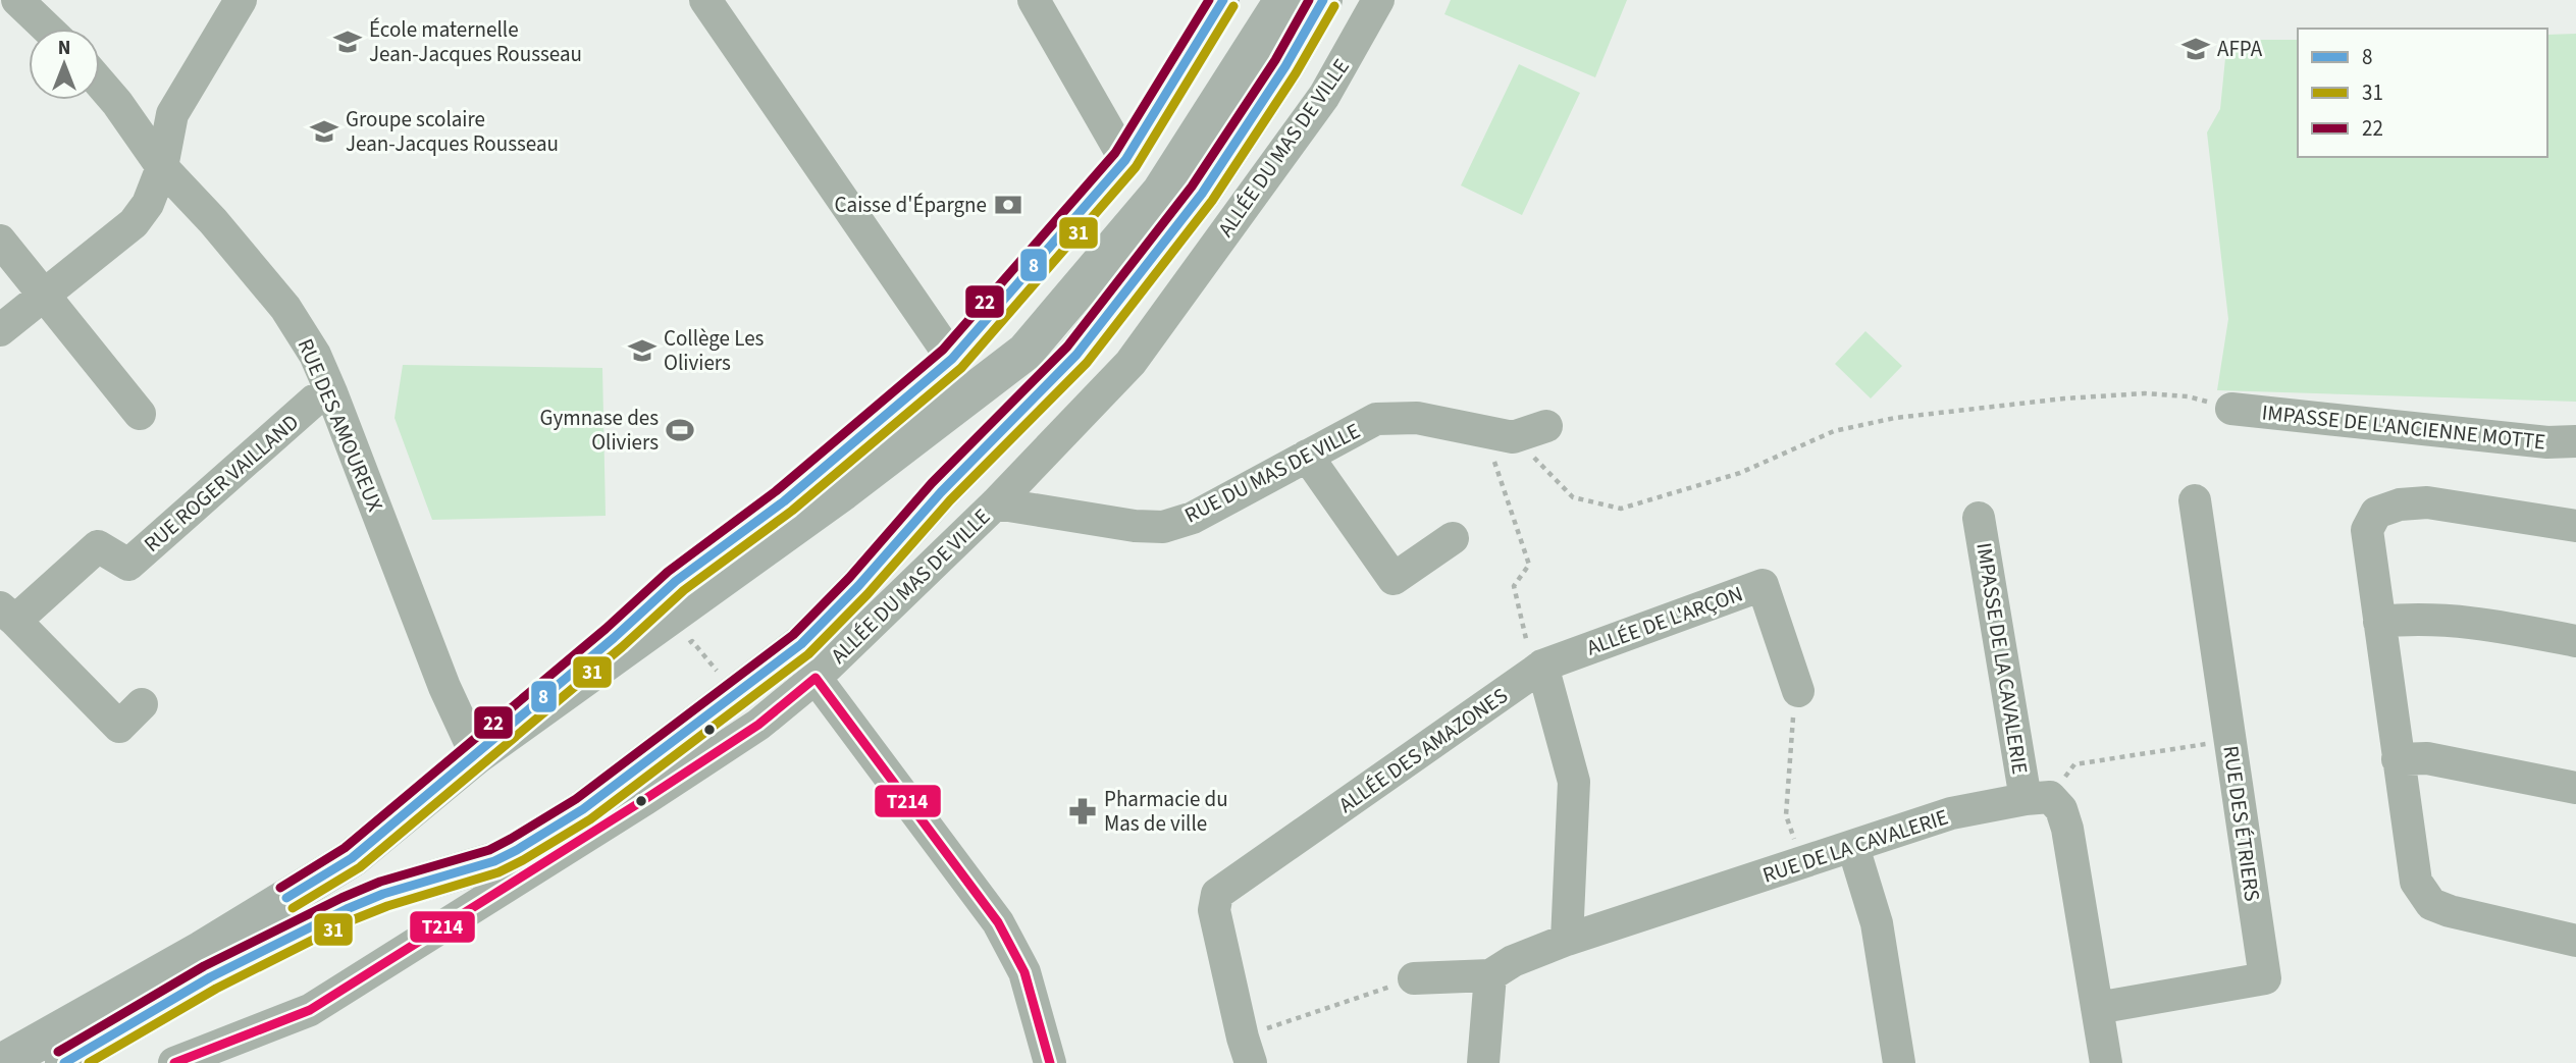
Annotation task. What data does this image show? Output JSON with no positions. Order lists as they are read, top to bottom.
{
  "streets": {
    "street": [
      "ALLÉE DU MAS DE VILLE",
      "RUE DES AMOUREUX",
      "IMPASSE DE L'ANCIENNE MOTTE",
      "RUE DU MAS DE VILLE",
      "RUE ROGER VAILLAND",
      "ALLÉE DE L'ARÇON",
      "IMPASSE DE LA CAVALERIE",
      "ALLÉE DES AMAZONES",
      "RUE DES ÉTRIERS",
      "RUE DE LA CAVALERIE"
    ]
  },
  "crossings": [
    ["ALLÉE DU MAS DE VILLE", "RUE DU MAS DE VILLE"],
    ["RUE DES AMOUREUX", "RUE ROGER VAILLAND"],
    ["ALLÉE DE L'ARÇON", "ALLÉE DES AMAZONES"],
    ["IMPASSE DE LA CAVALERIE", "RUE DE LA CAVALERIE"]
  ],
  "places": {
    "school or university": [
      "École maternelle Jean-Jacques Rousseau",
      "AFPA",
      "Groupe scolaire Jean-Jacques Rousseau",
      "Collège Les Oliviers"
    ],
    "bank": ["Caisse d'Épargne"],
    "sports": ["Gymnase des Oliviers"],
    "pharmacy": ["Pharmacie du Mas de ville"]
  },
  "lines": [
    "transit line 8",
    "transit line 22",
    "transit line 31",
    "transit line T214"
  ],
  "legend": ["8", "31", "22"],
  "north": "top"
}
